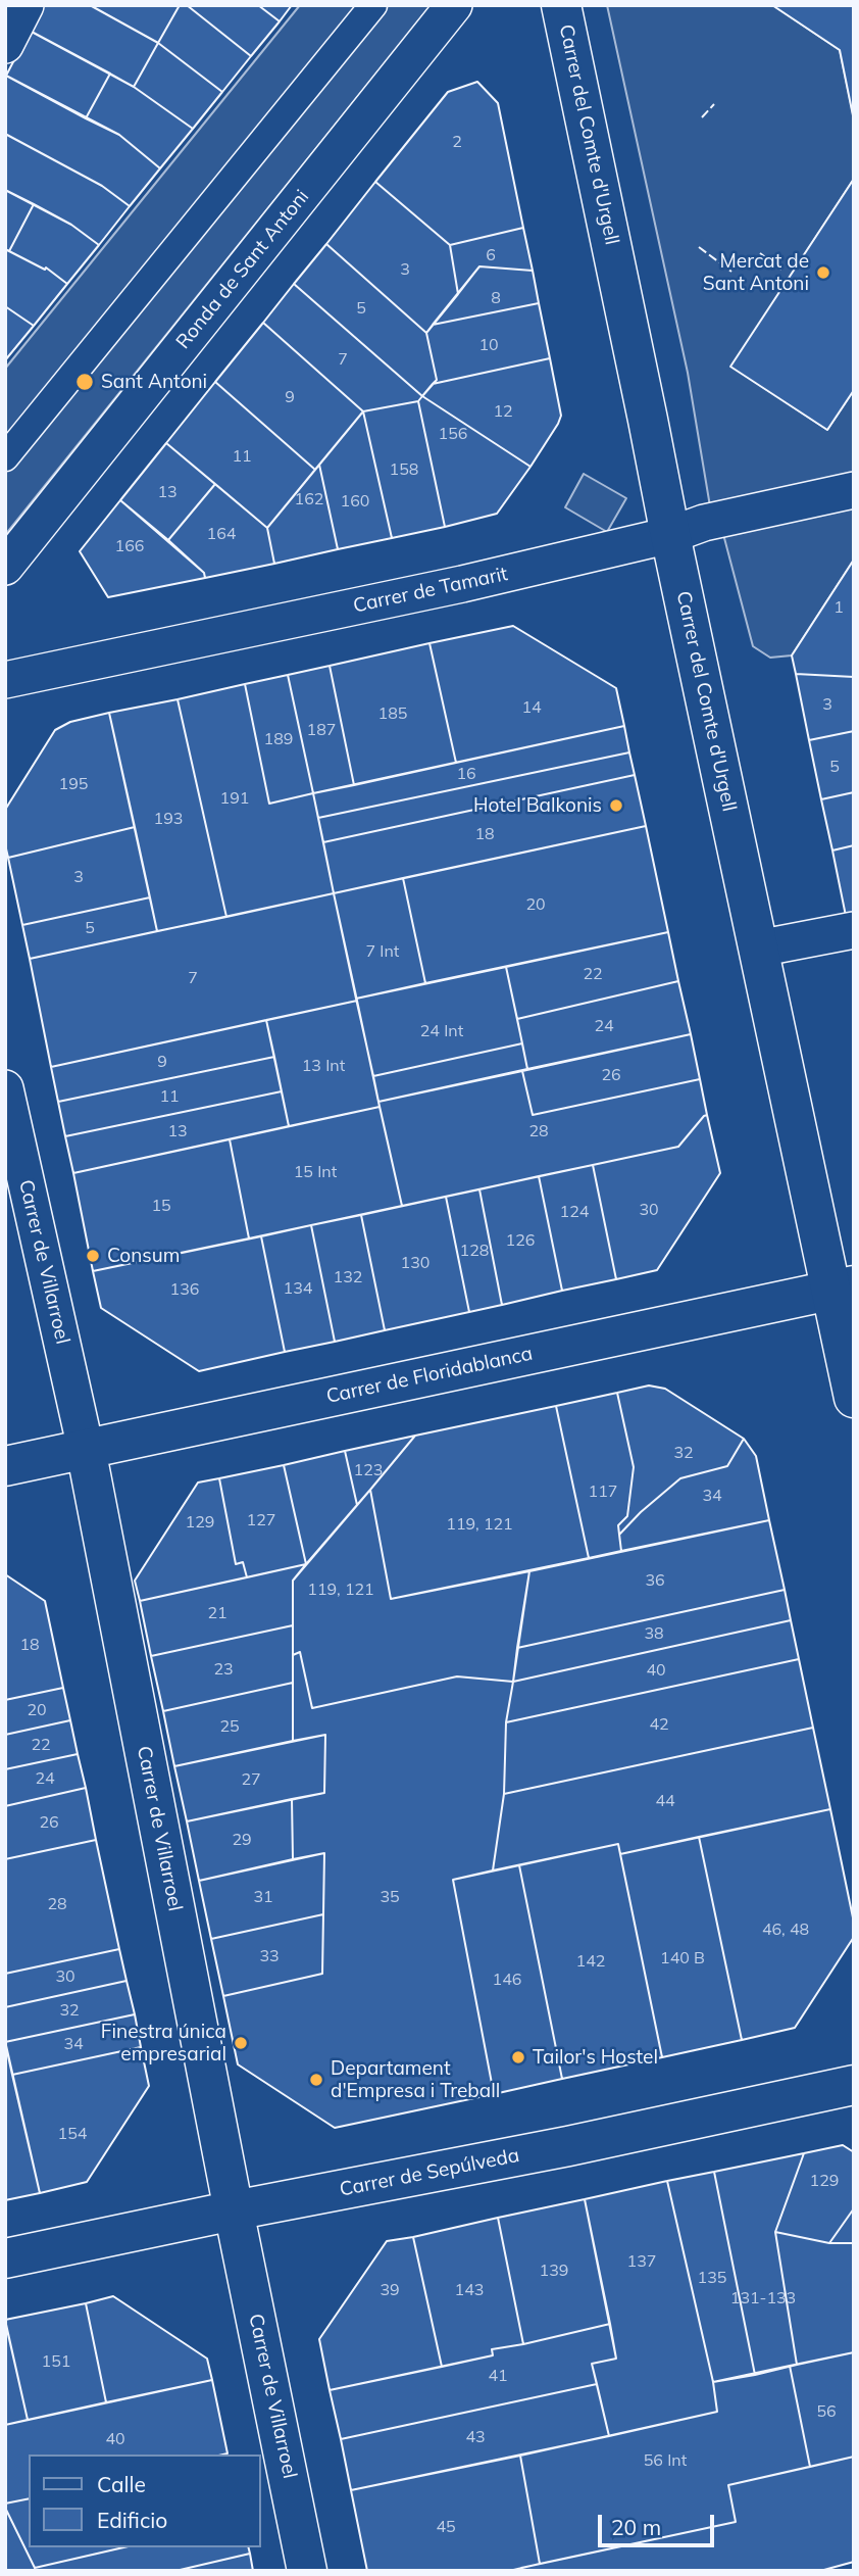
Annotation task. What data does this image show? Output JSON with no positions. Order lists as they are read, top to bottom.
{
  "streets": {
    "street": [
      "Carrer del Comte d'Urgell",
      "Ronda de Sant Antoni",
      "Carrer de Tamarit",
      "Carrer de Villarroel",
      "Carrer de Floridablanca",
      "Carrer de Sepúlveda"
    ]
  },
  "crossings": [
    ["Carrer del Comte d'Urgell", "Carrer de Tamarit"],
    ["Carrer del Comte d'Urgell", "Carrer de Floridablanca"],
    ["Carrer de Villarroel", "Carrer de Floridablanca"],
    ["Carrer de Villarroel", "Carrer de Sepúlveda"]
  ],
  "places": [
    "Mercat de Sant Antoni",
    "Sant Antoni",
    "Hotel Balkonis",
    "Consum",
    "Finestra única empresarial",
    "Tailor's Hostel",
    "Departament d'Empresa i Treball"
  ],
  "house_numbers": [
    "2",
    "6",
    "3",
    "8",
    "5",
    "10",
    "7",
    "9",
    "12",
    "156",
    "11",
    "158",
    "13",
    "162",
    "160",
    "164",
    "166",
    "1",
    "3",
    "14",
    "185",
    "187",
    "189",
    "5",
    "16",
    "195",
    "191",
    "193",
    "18",
    "3",
    "20",
    "5",
    "7 Int",
    "22",
    "7",
    "24",
    "24 Int",
    "9",
    "13 Int",
    "26",
    "11",
    "13",
    "28",
    "15 Int",
    "15",
    "30",
    "124",
    "126",
    "128",
    "130",
    "132",
    "134",
    "136",
    "32",
    "123",
    "117",
    "34",
    "127",
    "129",
    "119, 121",
    "36",
    "119, 121",
    "21",
    "38",
    "18",
    "23",
    "40",
    "20",
    "42",
    "25",
    "22",
    "24",
    "27",
    "44",
    "26",
    "29",
    "31",
    "35",
    "28",
    "46, 48",
    "33",
    "140 B",
    "142",
    "30",
    "146",
    "32",
    "34",
    "154",
    "129",
    "137",
    "139",
    "135",
    "39",
    "143",
    "131-133",
    "151",
    "41",
    "56",
    "43",
    "40",
    "56 Int",
    "45"
  ],
  "legend": ["Calle", "Edificio"],
  "scale_bar": "20 m"
}
